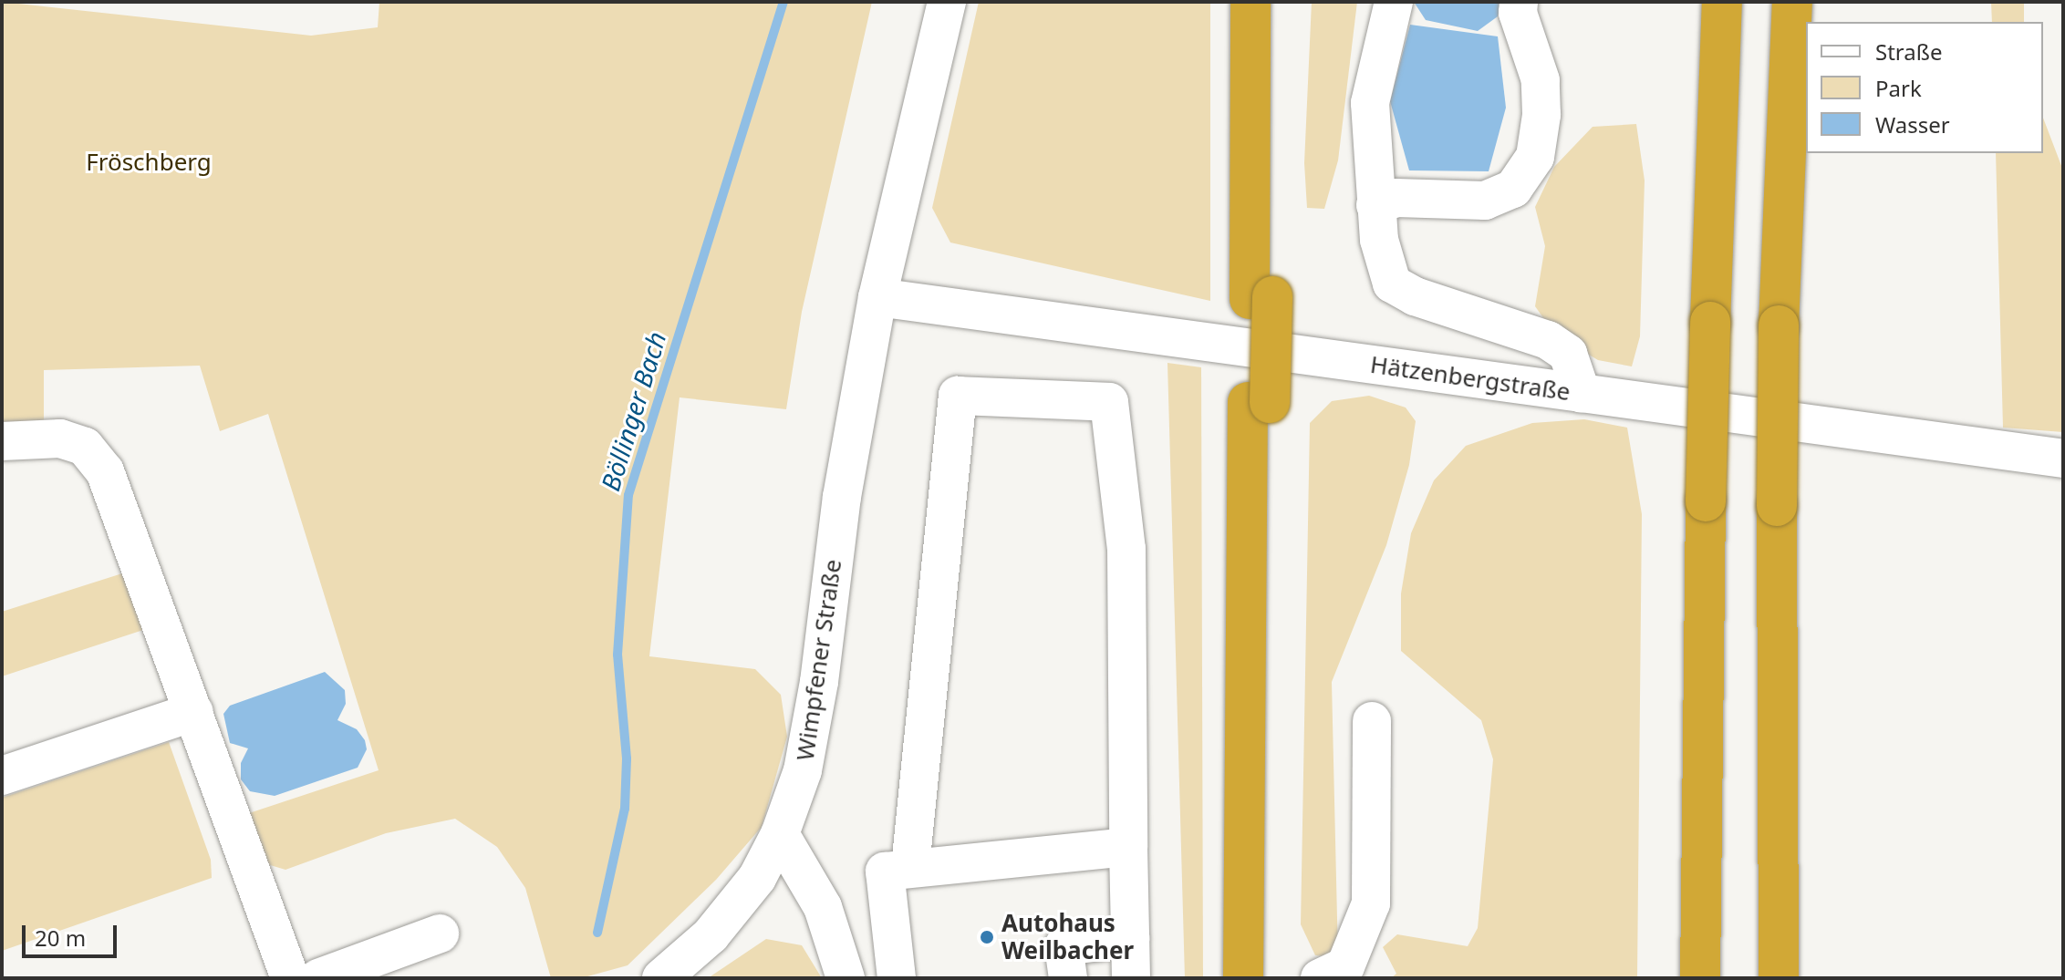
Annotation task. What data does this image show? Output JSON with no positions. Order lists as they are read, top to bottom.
{
  "streets": {
    "street": ["Hätzenbergstraße", "Wimpfener Straße"]
  },
  "crossings": [
    ["Hätzenbergstraße", "Wimpfener Straße"]
  ],
  "water": ["Böllinger Bach"],
  "parks": ["Fröschberg"],
  "places": ["Autohaus Weilbacher"],
  "legend": ["Straße", "Park", "Wasser"],
  "scale_bar": "20 m"
}
